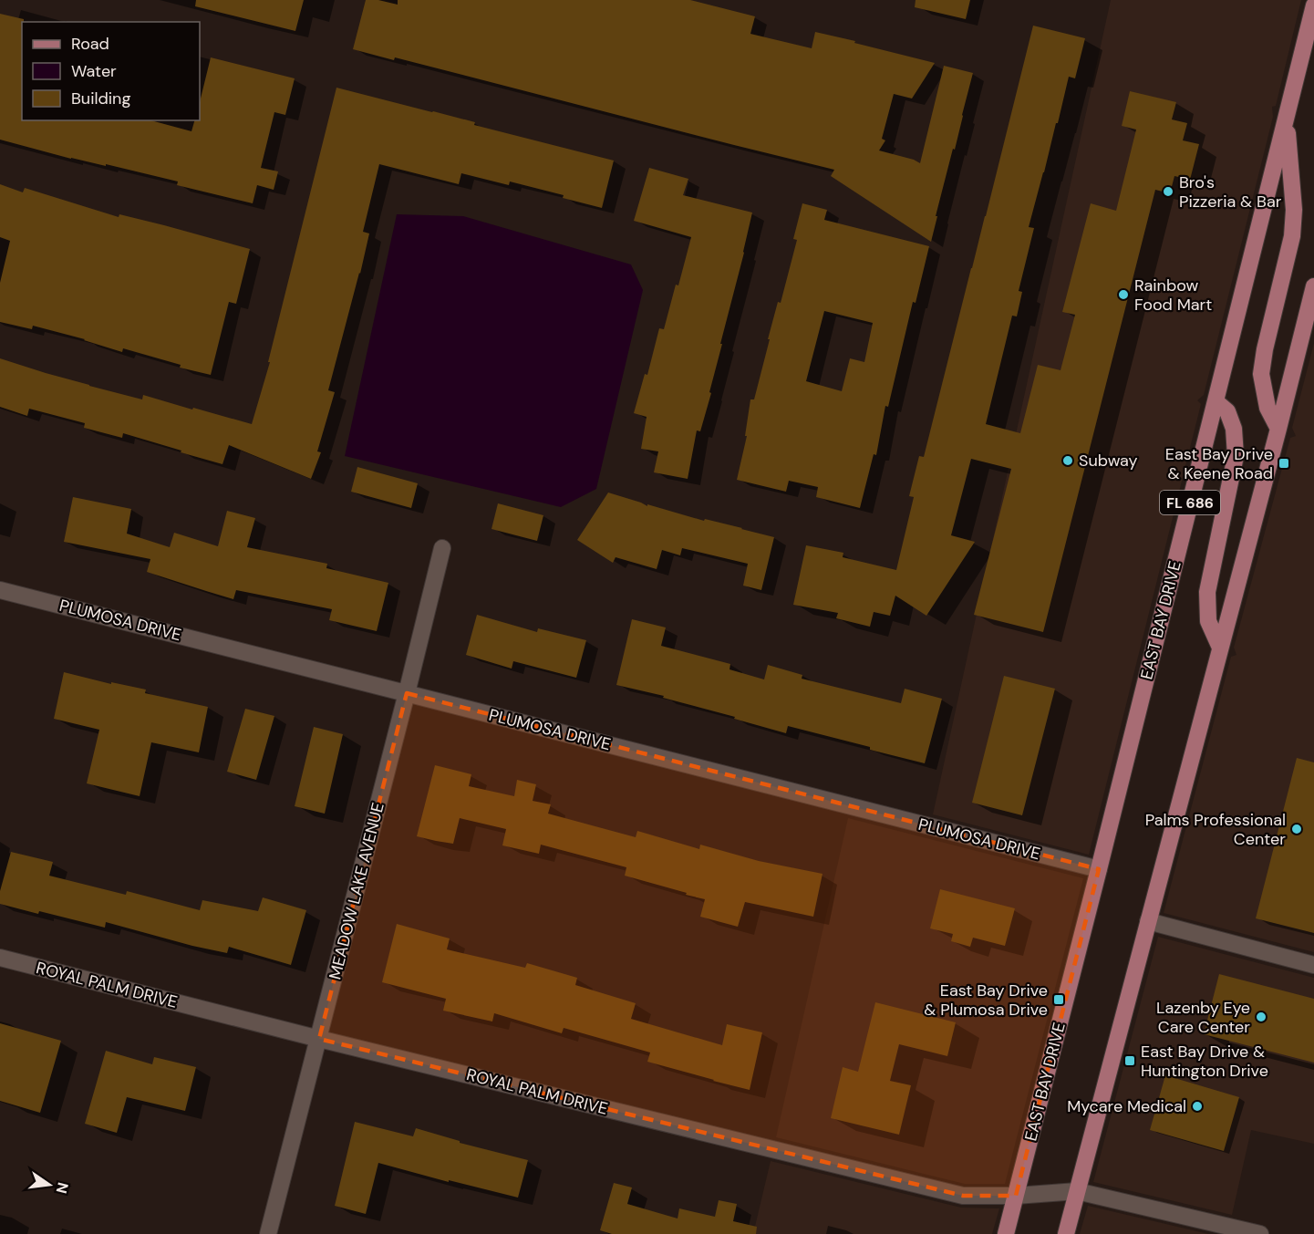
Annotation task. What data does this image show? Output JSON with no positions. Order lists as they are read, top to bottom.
{
  "streets": {
    "main road": ["FL 686", "EAST BAY DRIVE"],
    "street": ["PLUMOSA DRIVE", "MEADOW LAKE AVENUE", "ROYAL PALM DRIVE"]
  },
  "crossings": [
    ["PLUMOSA DRIVE", "EAST BAY DRIVE"],
    ["PLUMOSA DRIVE", "MEADOW LAKE AVENUE"],
    ["EAST BAY DRIVE", "ROYAL PALM DRIVE"],
    ["MEADOW LAKE AVENUE", "ROYAL PALM DRIVE"]
  ],
  "places": {
    "other": [
      "Bro's Pizzeria & Bar",
      "Rainbow Food Mart",
      "Subway",
      "Palms Professional Center",
      "Lazenby Eye Care Center",
      "Mycare Medical"
    ],
    "transit": ["East Bay Drive & Keene Road", "East Bay Drive & Plumosa Drive", "East Bay Drive & Huntington Drive"]
  },
  "legend": ["Road", "Water", "Building"],
  "north": "right"
}
